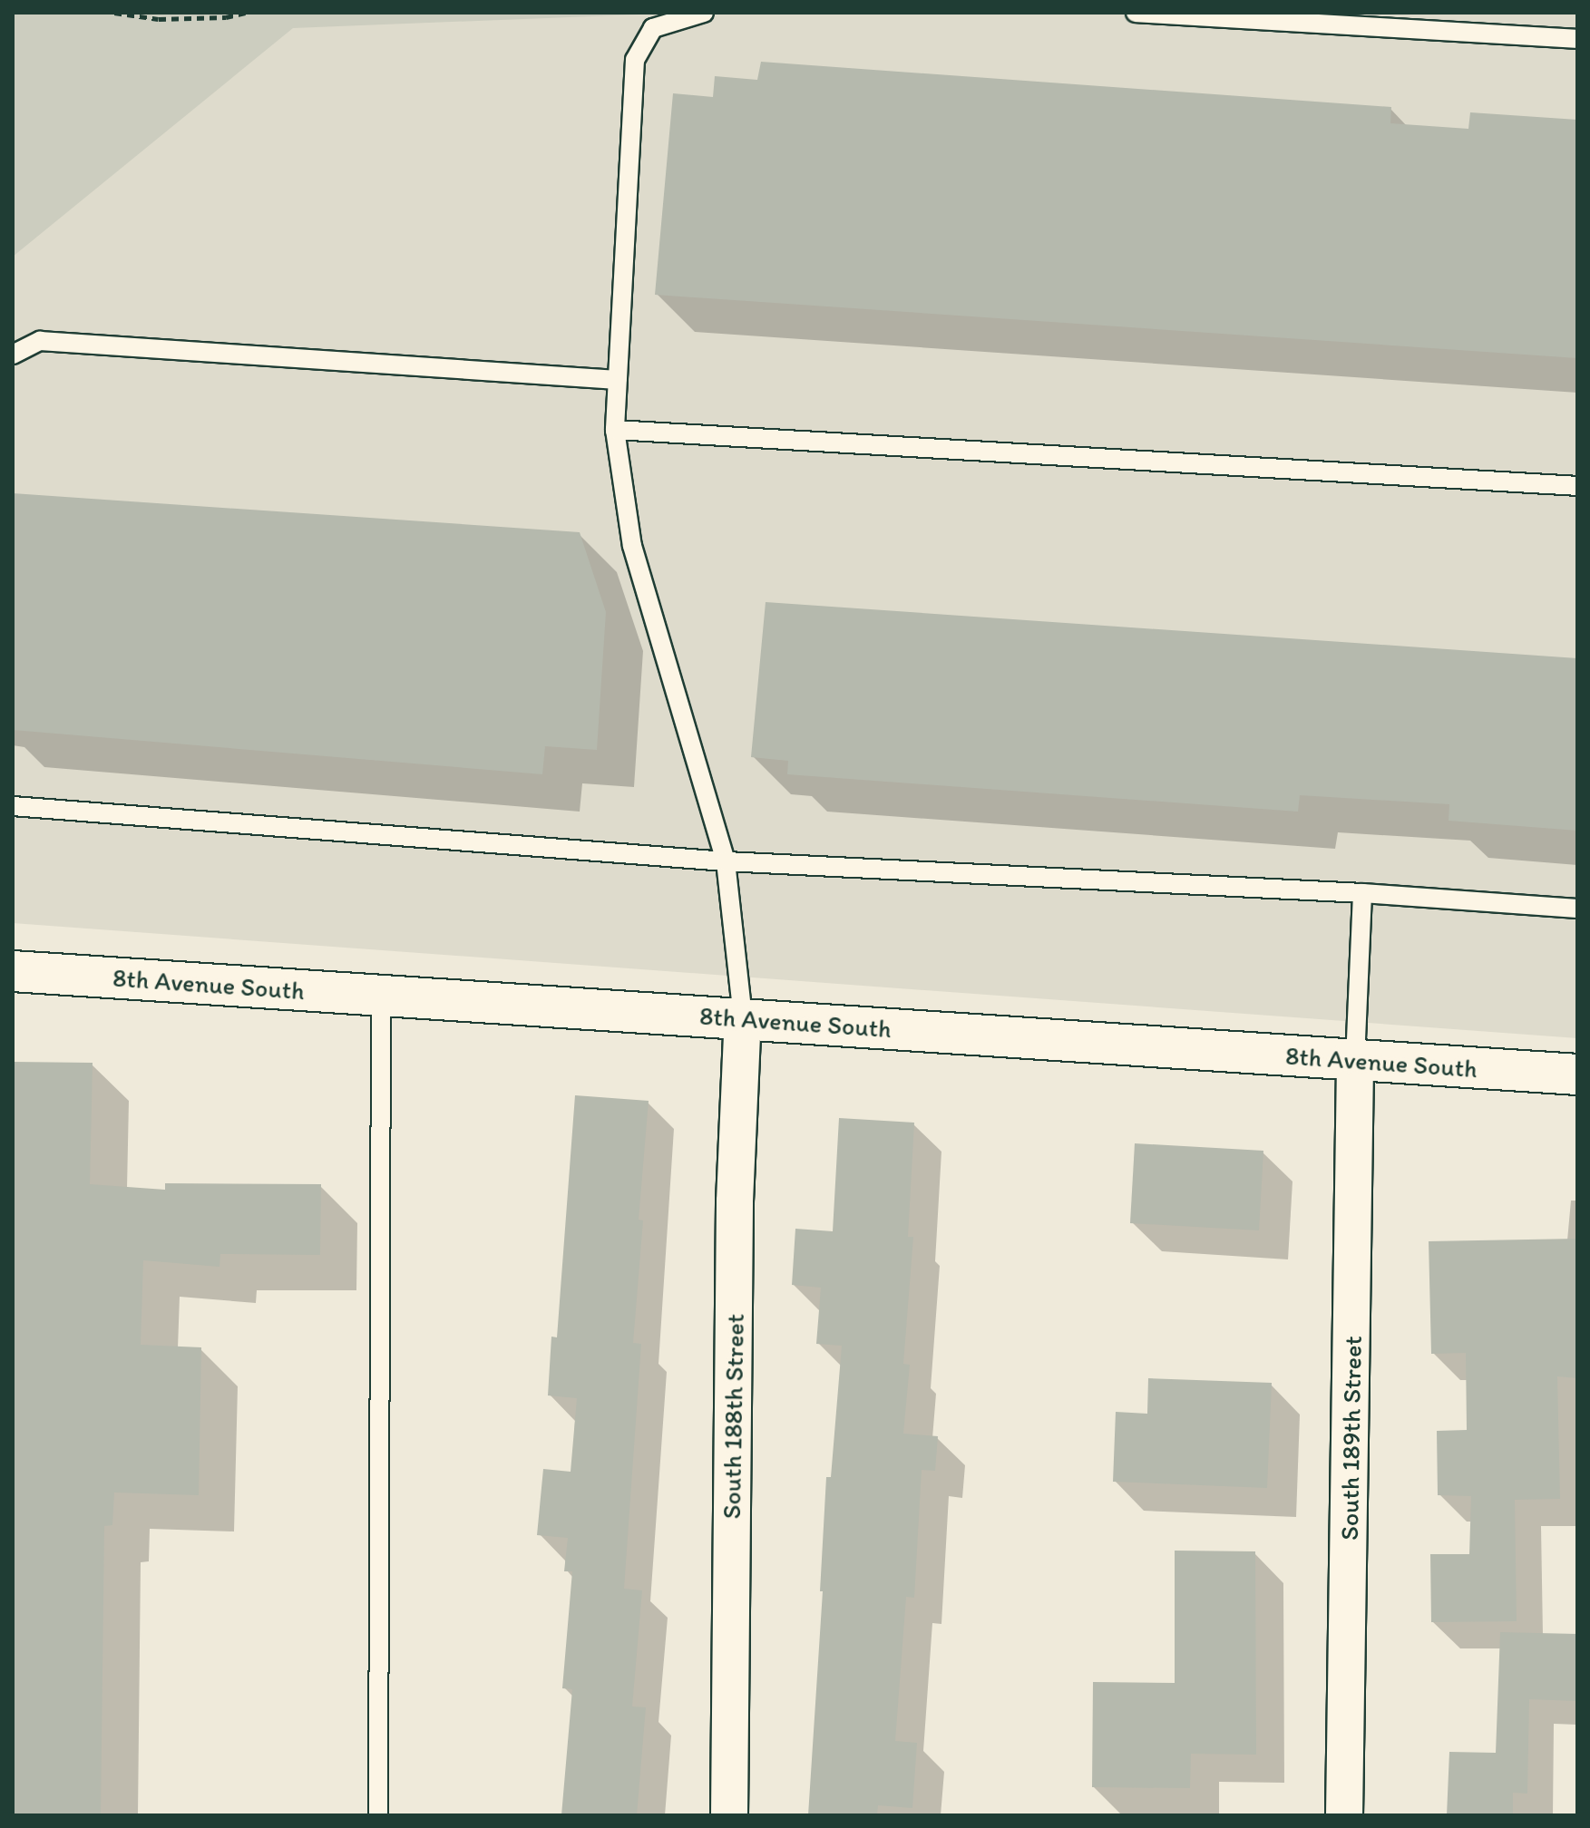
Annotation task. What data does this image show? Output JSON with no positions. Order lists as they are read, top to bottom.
{
  "streets": {
    "street": ["8th Avenue South", "South 188th Street", "South 189th Street"]
  },
  "crossings": [
    ["8th Avenue South", "South 188th Street"],
    ["8th Avenue South", "South 189th Street"]
  ]
}
